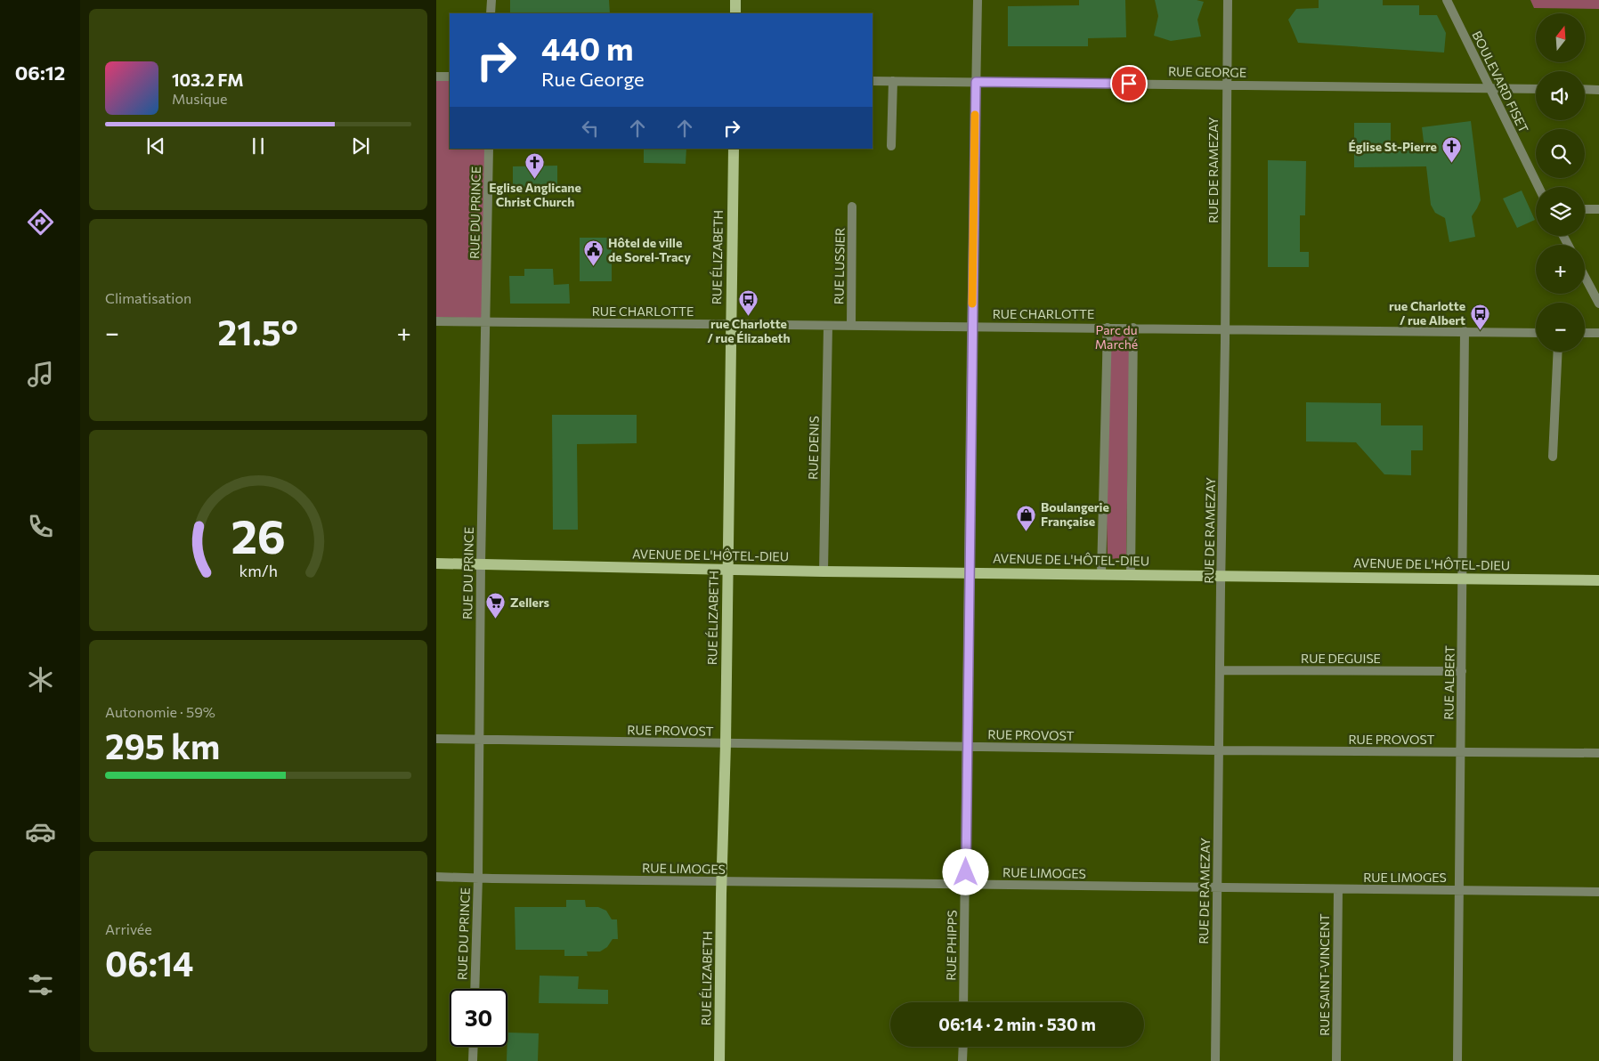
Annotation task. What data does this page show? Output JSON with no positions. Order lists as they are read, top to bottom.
{
  "streets": {
    "main road": ["RUE ÉLIZABETH", "AVENUE DE L'HÔTEL-DIEU"],
    "street": [
      "RUE GEORGE",
      "BOULEVARD FISET",
      "RUE DE RAMEZAY",
      "RUE DU PRINCE",
      "RUE LUSSIER",
      "RUE CHARLOTTE",
      "RUE DENIS",
      "RUE DEGUISE",
      "RUE ALBERT",
      "RUE PROVOST",
      "RUE LIMOGES",
      "RUE PHIPPS",
      "RUE SAINT-VINCENT"
    ]
  },
  "crossings": [
    ["RUE GEORGE", "BOULEVARD FISET"],
    ["RUE GEORGE", "RUE DE RAMEZAY"],
    ["RUE GEORGE", "RUE PHIPPS"],
    ["RUE DE RAMEZAY", "RUE CHARLOTTE"],
    ["RUE DE RAMEZAY", "AVENUE DE L'HÔTEL-DIEU"],
    ["RUE DE RAMEZAY", "RUE DEGUISE"],
    ["RUE DE RAMEZAY", "RUE PROVOST"],
    ["RUE DE RAMEZAY", "RUE LIMOGES"],
    ["RUE DU PRINCE", "RUE CHARLOTTE"],
    ["RUE DU PRINCE", "AVENUE DE L'HÔTEL-DIEU"],
    ["RUE DU PRINCE", "RUE PROVOST"],
    ["RUE DU PRINCE", "RUE LIMOGES"],
    ["RUE ÉLIZABETH", "RUE CHARLOTTE"],
    ["RUE ÉLIZABETH", "AVENUE DE L'HÔTEL-DIEU"],
    ["RUE ÉLIZABETH", "RUE PROVOST"],
    ["RUE ÉLIZABETH", "RUE LIMOGES"],
    ["RUE LUSSIER", "RUE CHARLOTTE"],
    ["RUE CHARLOTTE", "RUE DENIS"],
    ["RUE CHARLOTTE", "RUE ALBERT"],
    ["RUE CHARLOTTE", "RUE PHIPPS"],
    ["RUE DENIS", "AVENUE DE L'HÔTEL-DIEU"],
    ["AVENUE DE L'HÔTEL-DIEU", "RUE ALBERT"],
    ["AVENUE DE L'HÔTEL-DIEU", "RUE PHIPPS"],
    ["RUE DEGUISE", "RUE ALBERT"],
    ["RUE ALBERT", "RUE PROVOST"],
    ["RUE ALBERT", "RUE LIMOGES"],
    ["RUE PROVOST", "RUE PHIPPS"],
    ["RUE LIMOGES", "RUE PHIPPS"],
    ["RUE LIMOGES", "RUE SAINT-VINCENT"]
  ],
  "parks": ["Parc du Marché"],
  "places": {
    "church": ["Église St-Pierre", "Eglise Anglicane Christ Church"],
    "public building": ["Hôtel de ville de Sorel-Tracy"],
    "bus stop": ["rue Charlotte / rue Élizabeth", "rue Charlotte / rue Albert"],
    "shop": ["Boulangerie Française"],
    "supermarket": ["Zellers"]
  },
  "north": "top",
  "page": {
    "tabs": "06:12",
    "map_buttons": ["+", "−"],
    "turn": ["440 m", "Rue George"],
    "song": ["103.2 FM", "Musique"],
    "tile": [
      "Climatisation",
      ["Autonomie · 59%", "295 km"],
      ["Arrivée", "06:14"]
    ],
    "heat": ["−", "21.5°", "+"],
    "limit": "30",
    "trip": "06:14 · 2 min · 530 m",
    "gauge": ["26", "km/h"]
  }
}
